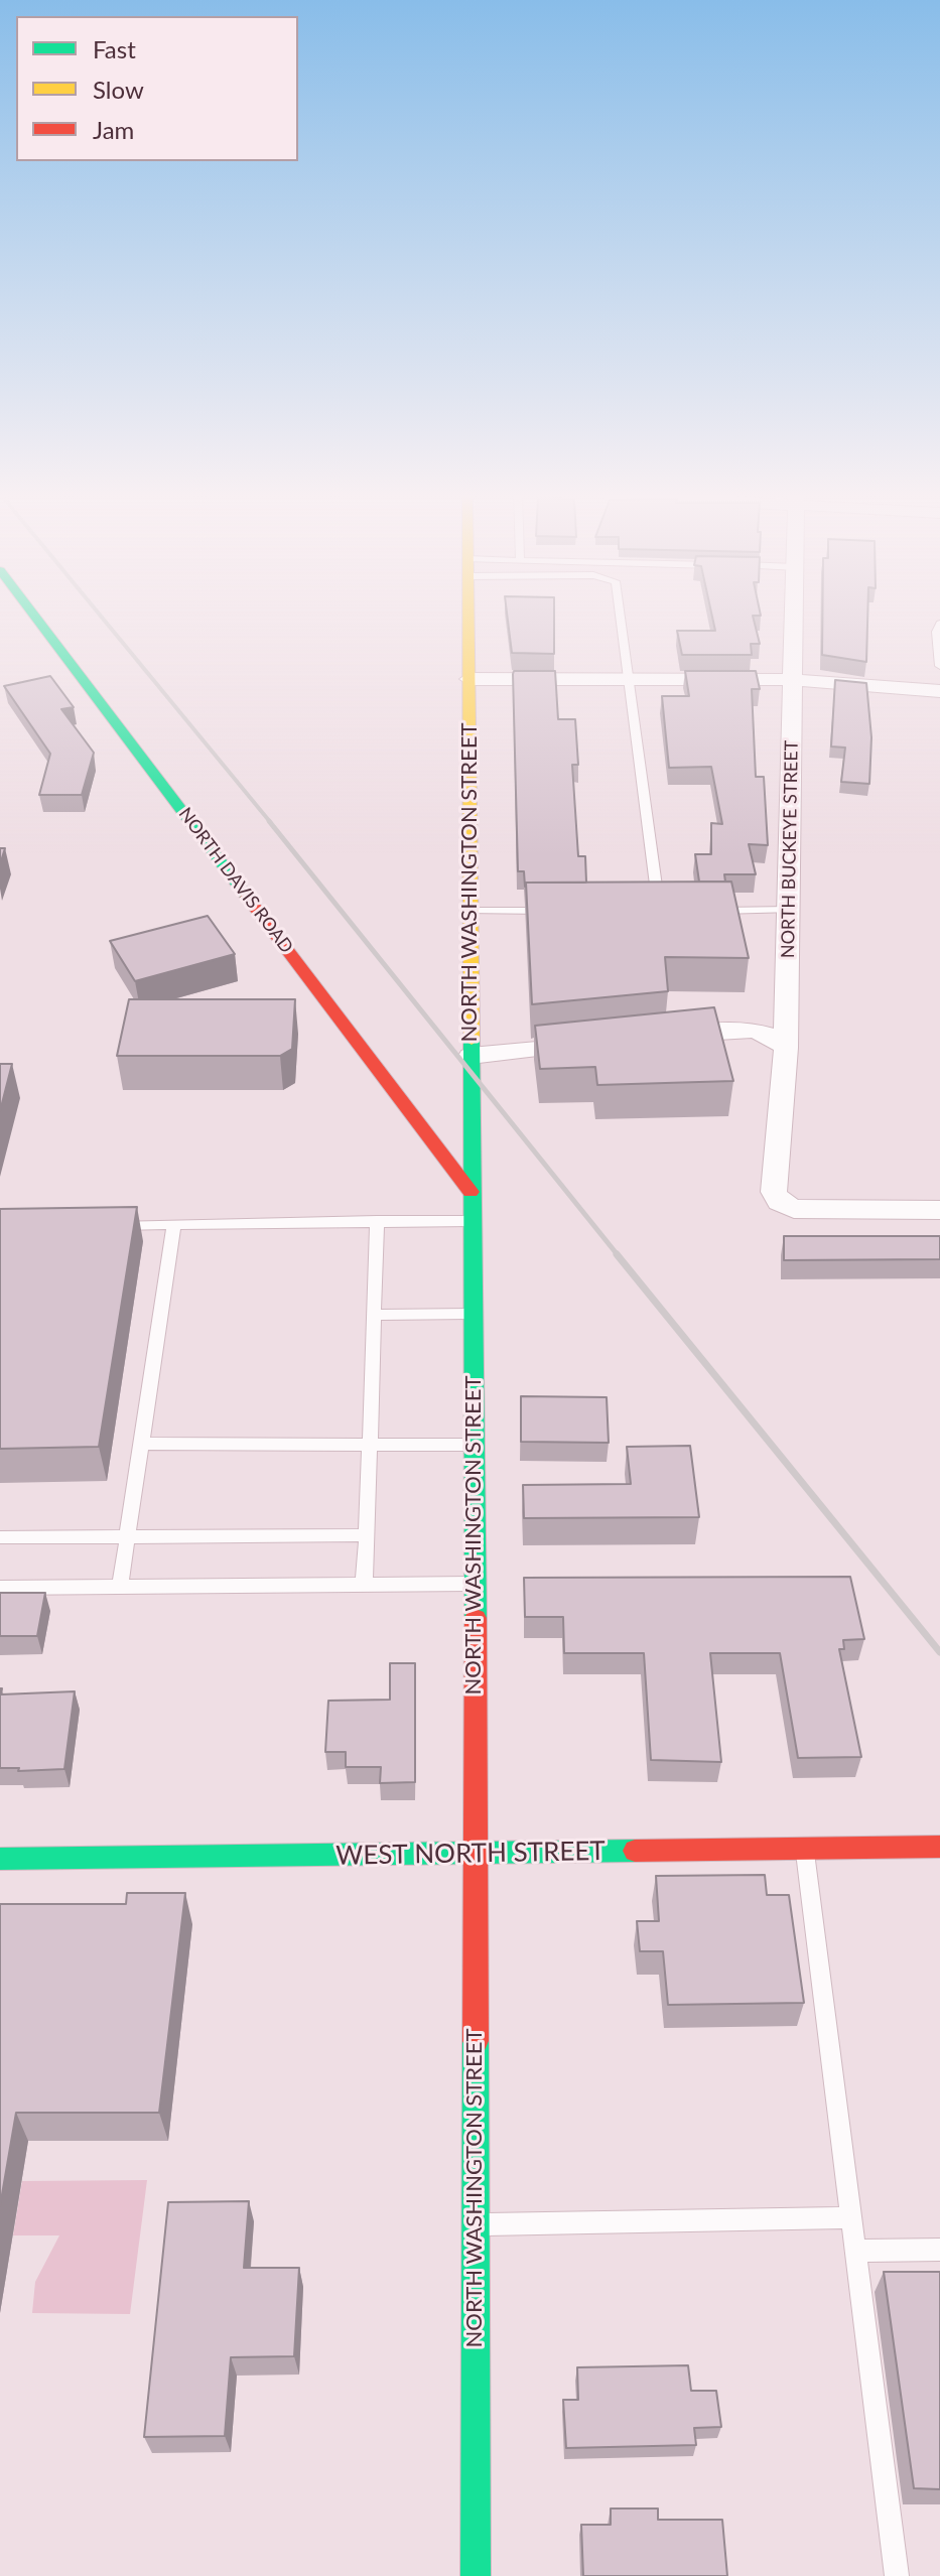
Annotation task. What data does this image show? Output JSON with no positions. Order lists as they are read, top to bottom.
{
  "streets": {
    "main road": ["NORTH DAVIS ROAD", "NORTH WASHINGTON STREET", "WEST NORTH STREET"],
    "street": ["NORTH BUCKEYE STREET"]
  },
  "crossings": [
    ["NORTH DAVIS ROAD", "NORTH WASHINGTON STREET"],
    ["NORTH WASHINGTON STREET", "WEST NORTH STREET"]
  ],
  "legend": ["Fast", "Slow", "Jam"]
}
